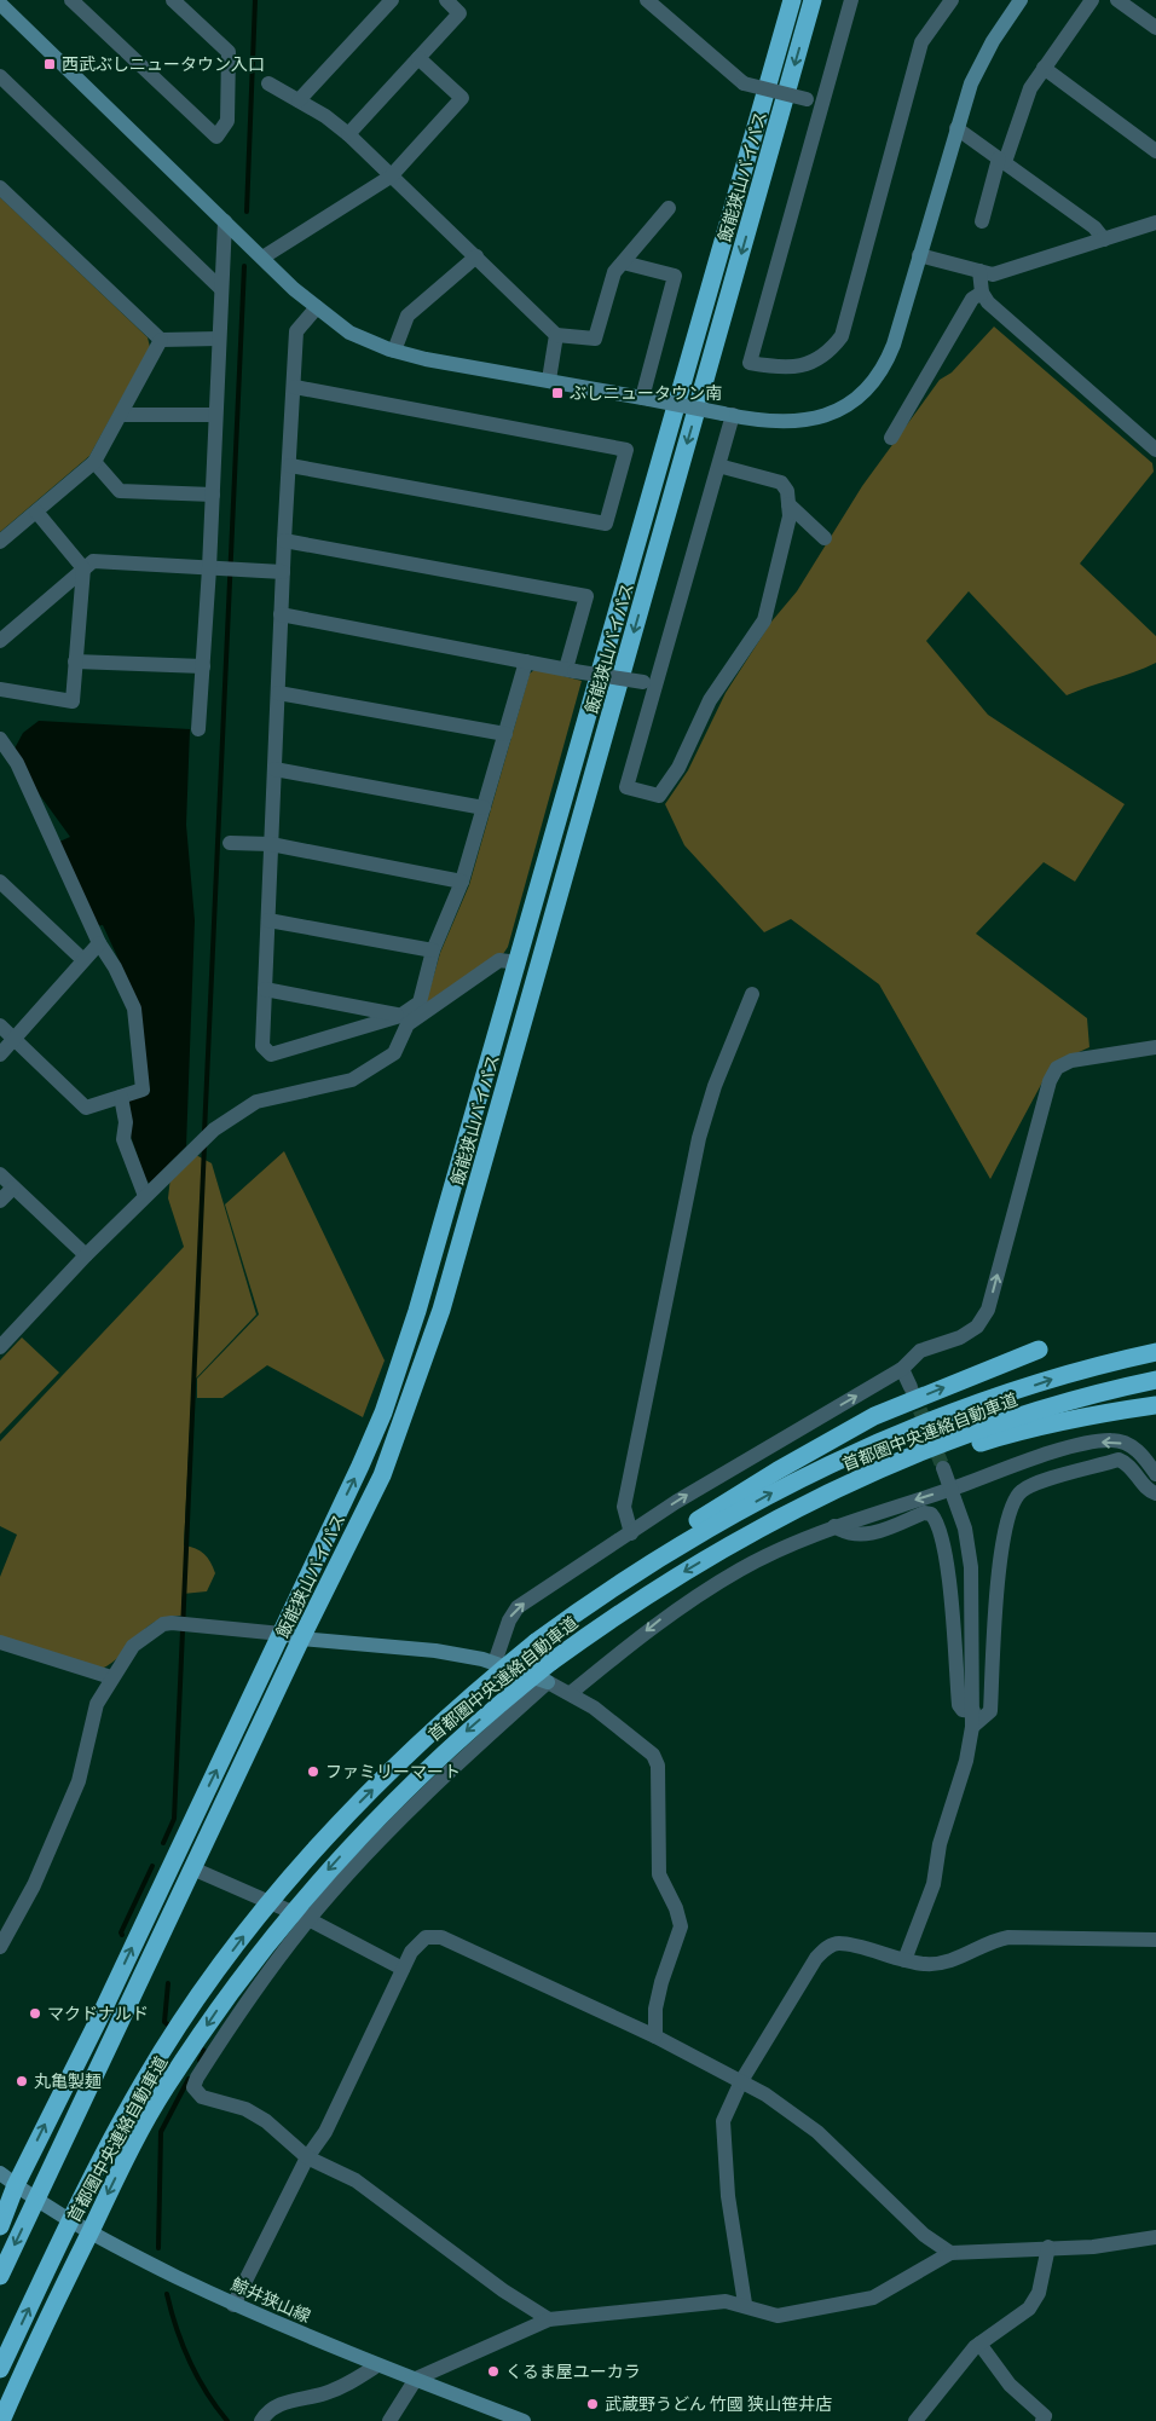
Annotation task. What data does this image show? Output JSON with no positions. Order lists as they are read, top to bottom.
{
  "streets": {
    "highway": ["飯能狭山バイパス", "首都圏中央連絡自動車道"],
    "street": ["鯨井狭山線"]
  },
  "crossings": [
    ["飯能狭山バイパス", "鯨井狭山線"]
  ],
  "places": {
    "transit": ["西武ぶしニュータウン入口", "ぶしニュータウン南"],
    "other": [
      "ファミリーマート",
      "マクドナルド",
      "丸亀製麺",
      "くるま屋ユーカラ",
      "武蔵野うどん 竹國 狭山笹井店"
    ]
  }
}
